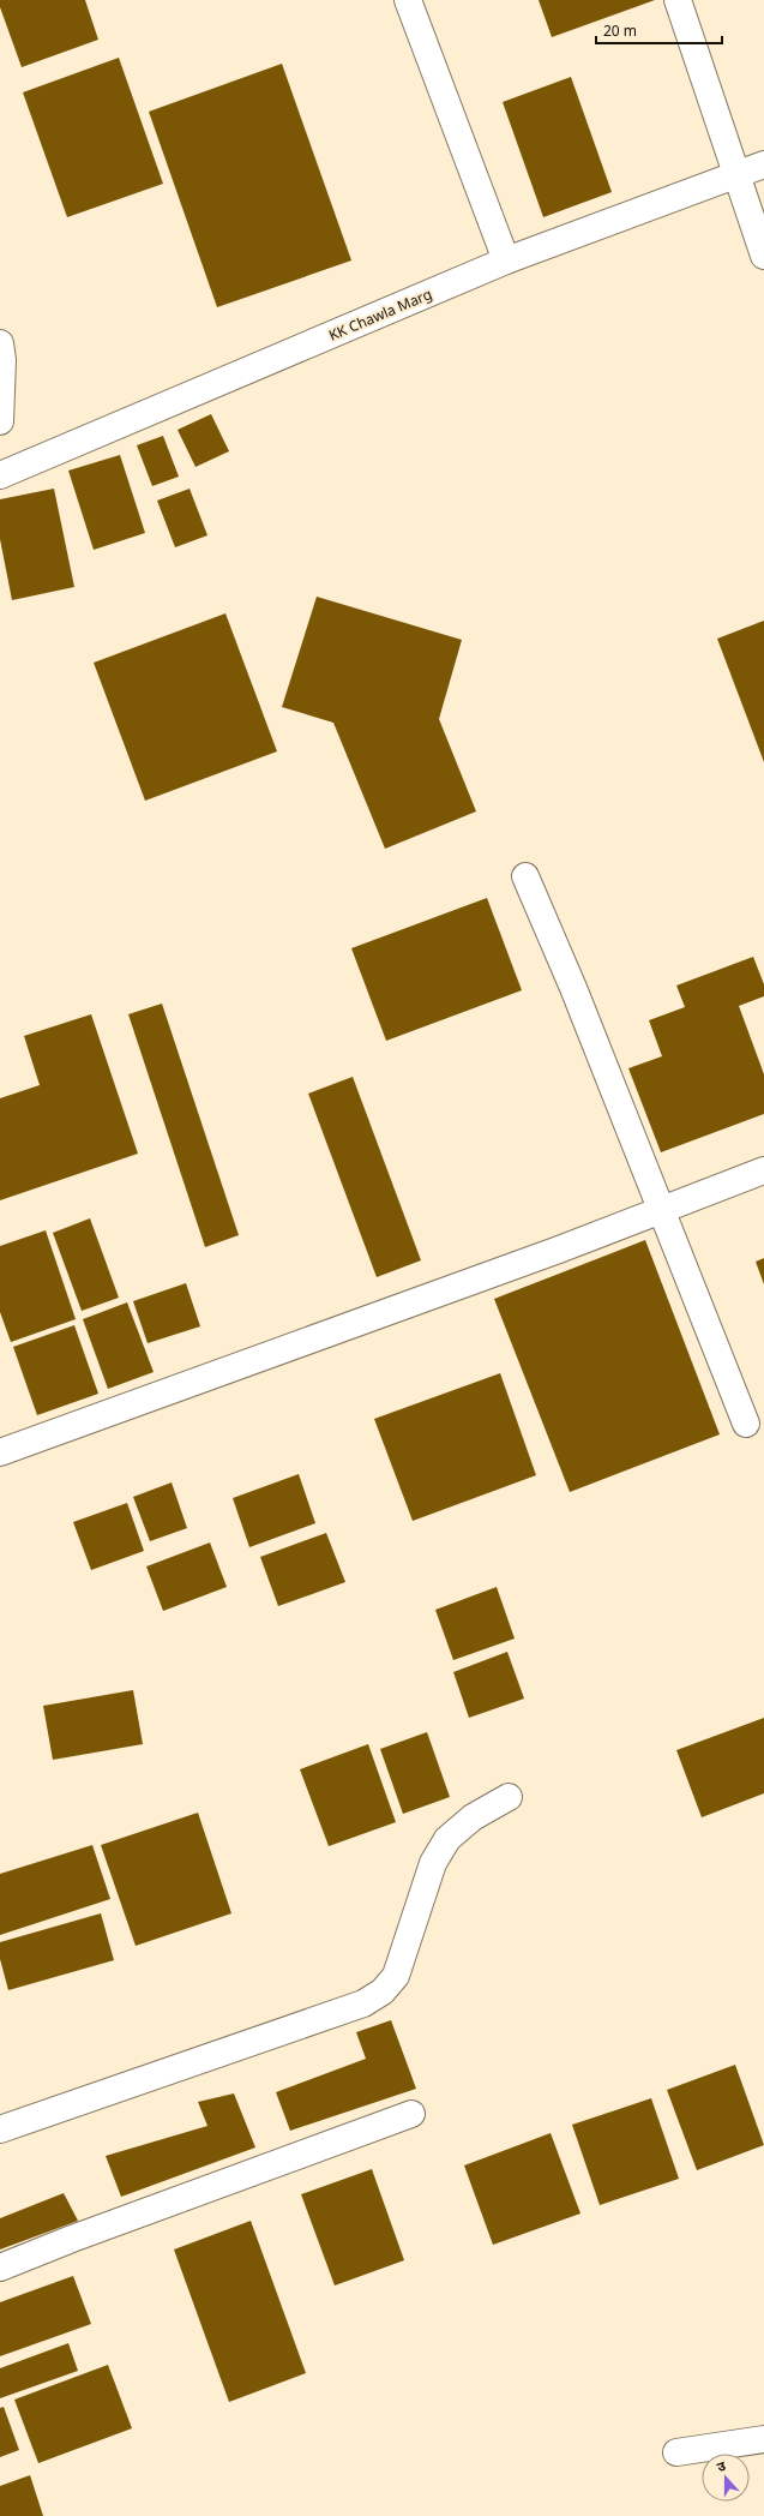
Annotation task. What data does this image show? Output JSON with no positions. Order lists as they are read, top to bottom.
{
  "streets": {
    "street": ["KK Chawla Marg"]
  },
  "scale_bar": "20 m",
  "north": "top"
}
